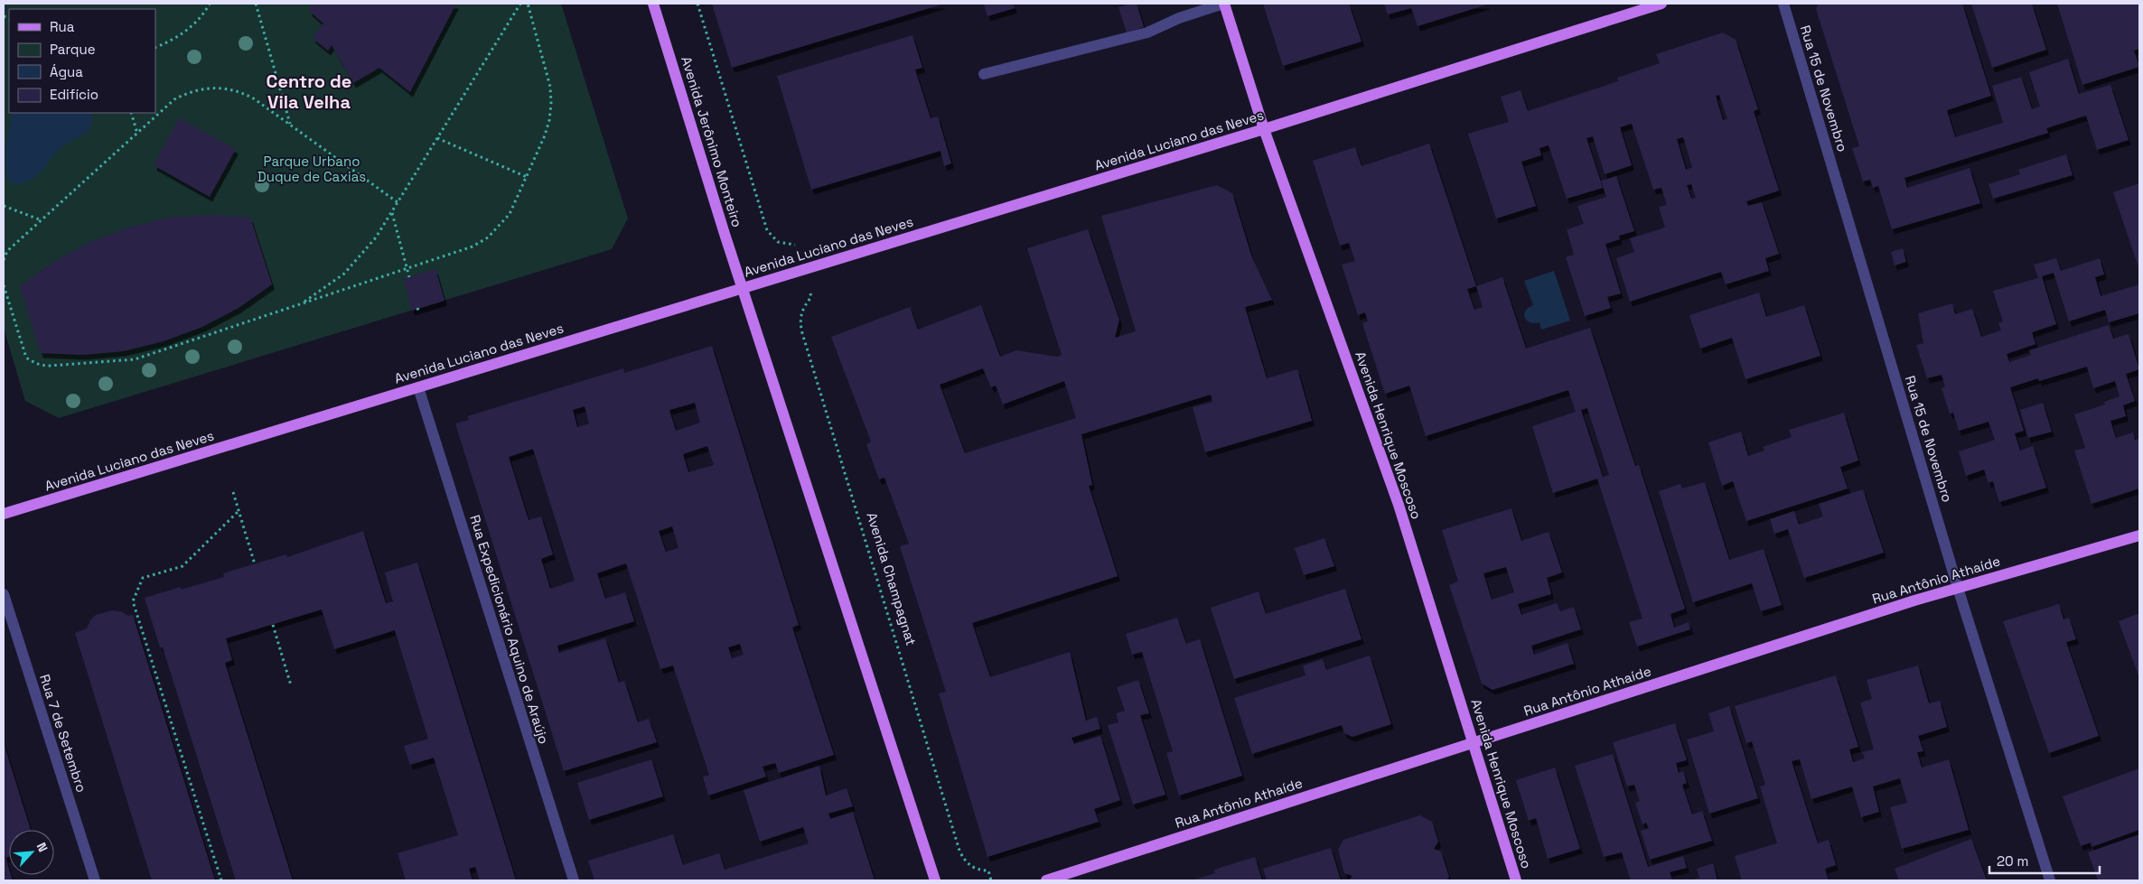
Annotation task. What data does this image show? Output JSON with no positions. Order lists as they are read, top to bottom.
{
  "streets": {
    "main road": [
      "Avenida Luciano das Neves",
      "Avenida Jerônimo Monteiro",
      "Avenida Henrique Moscoso",
      "Rua Antônio Athaíde"
    ],
    "street": ["Rua 15 de Novembro", "Rua Expedicionário Aquino de Araújo", "Rua 7 de Setembro"],
    "path": ["Avenida Champagnat"]
  },
  "crossings": [
    ["Rua 15 de Novembro", "Rua Antônio Athaíde"],
    ["Avenida Luciano das Neves", "Avenida Jerônimo Monteiro"],
    ["Avenida Luciano das Neves", "Avenida Henrique Moscoso"],
    ["Avenida Luciano das Neves", "Avenida Champagnat"],
    ["Avenida Luciano das Neves", "Rua Expedicionário Aquino de Araújo"],
    ["Avenida Jerônimo Monteiro", "Avenida Champagnat"],
    ["Avenida Henrique Moscoso", "Rua Antônio Athaíde"]
  ],
  "districts": ["Centro de Vila Velha"],
  "parks": ["Parque Urbano Duque de Caxias"],
  "legend": [
    "Rua",
    "Parque",
    "Água",
    "Edifício"
  ],
  "scale_bar": "20 m",
  "north": "top right"
}
